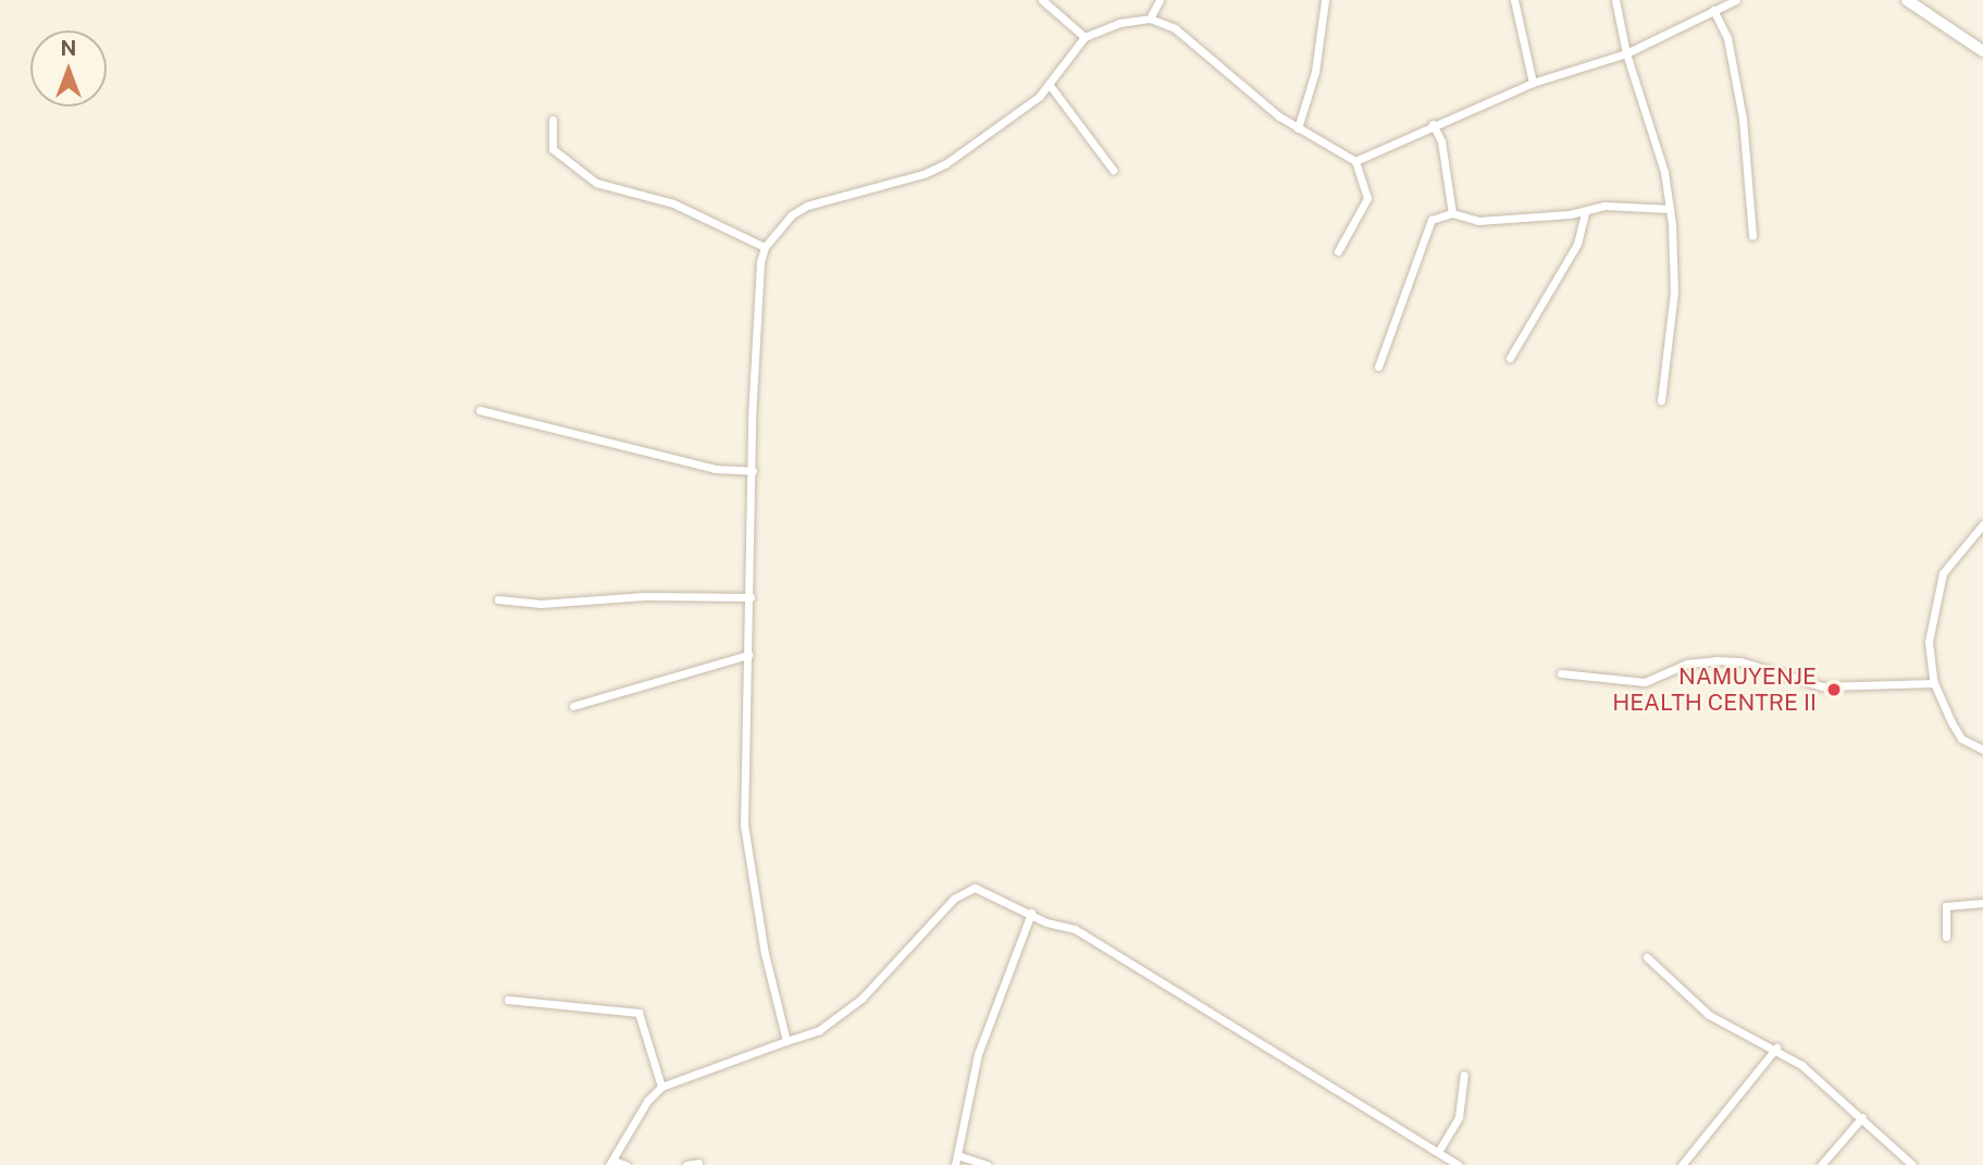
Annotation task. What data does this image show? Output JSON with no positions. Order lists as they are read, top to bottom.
{
  "places": ["NAMUYENJE HEALTH CENTRE II"],
  "north": "top"
}
